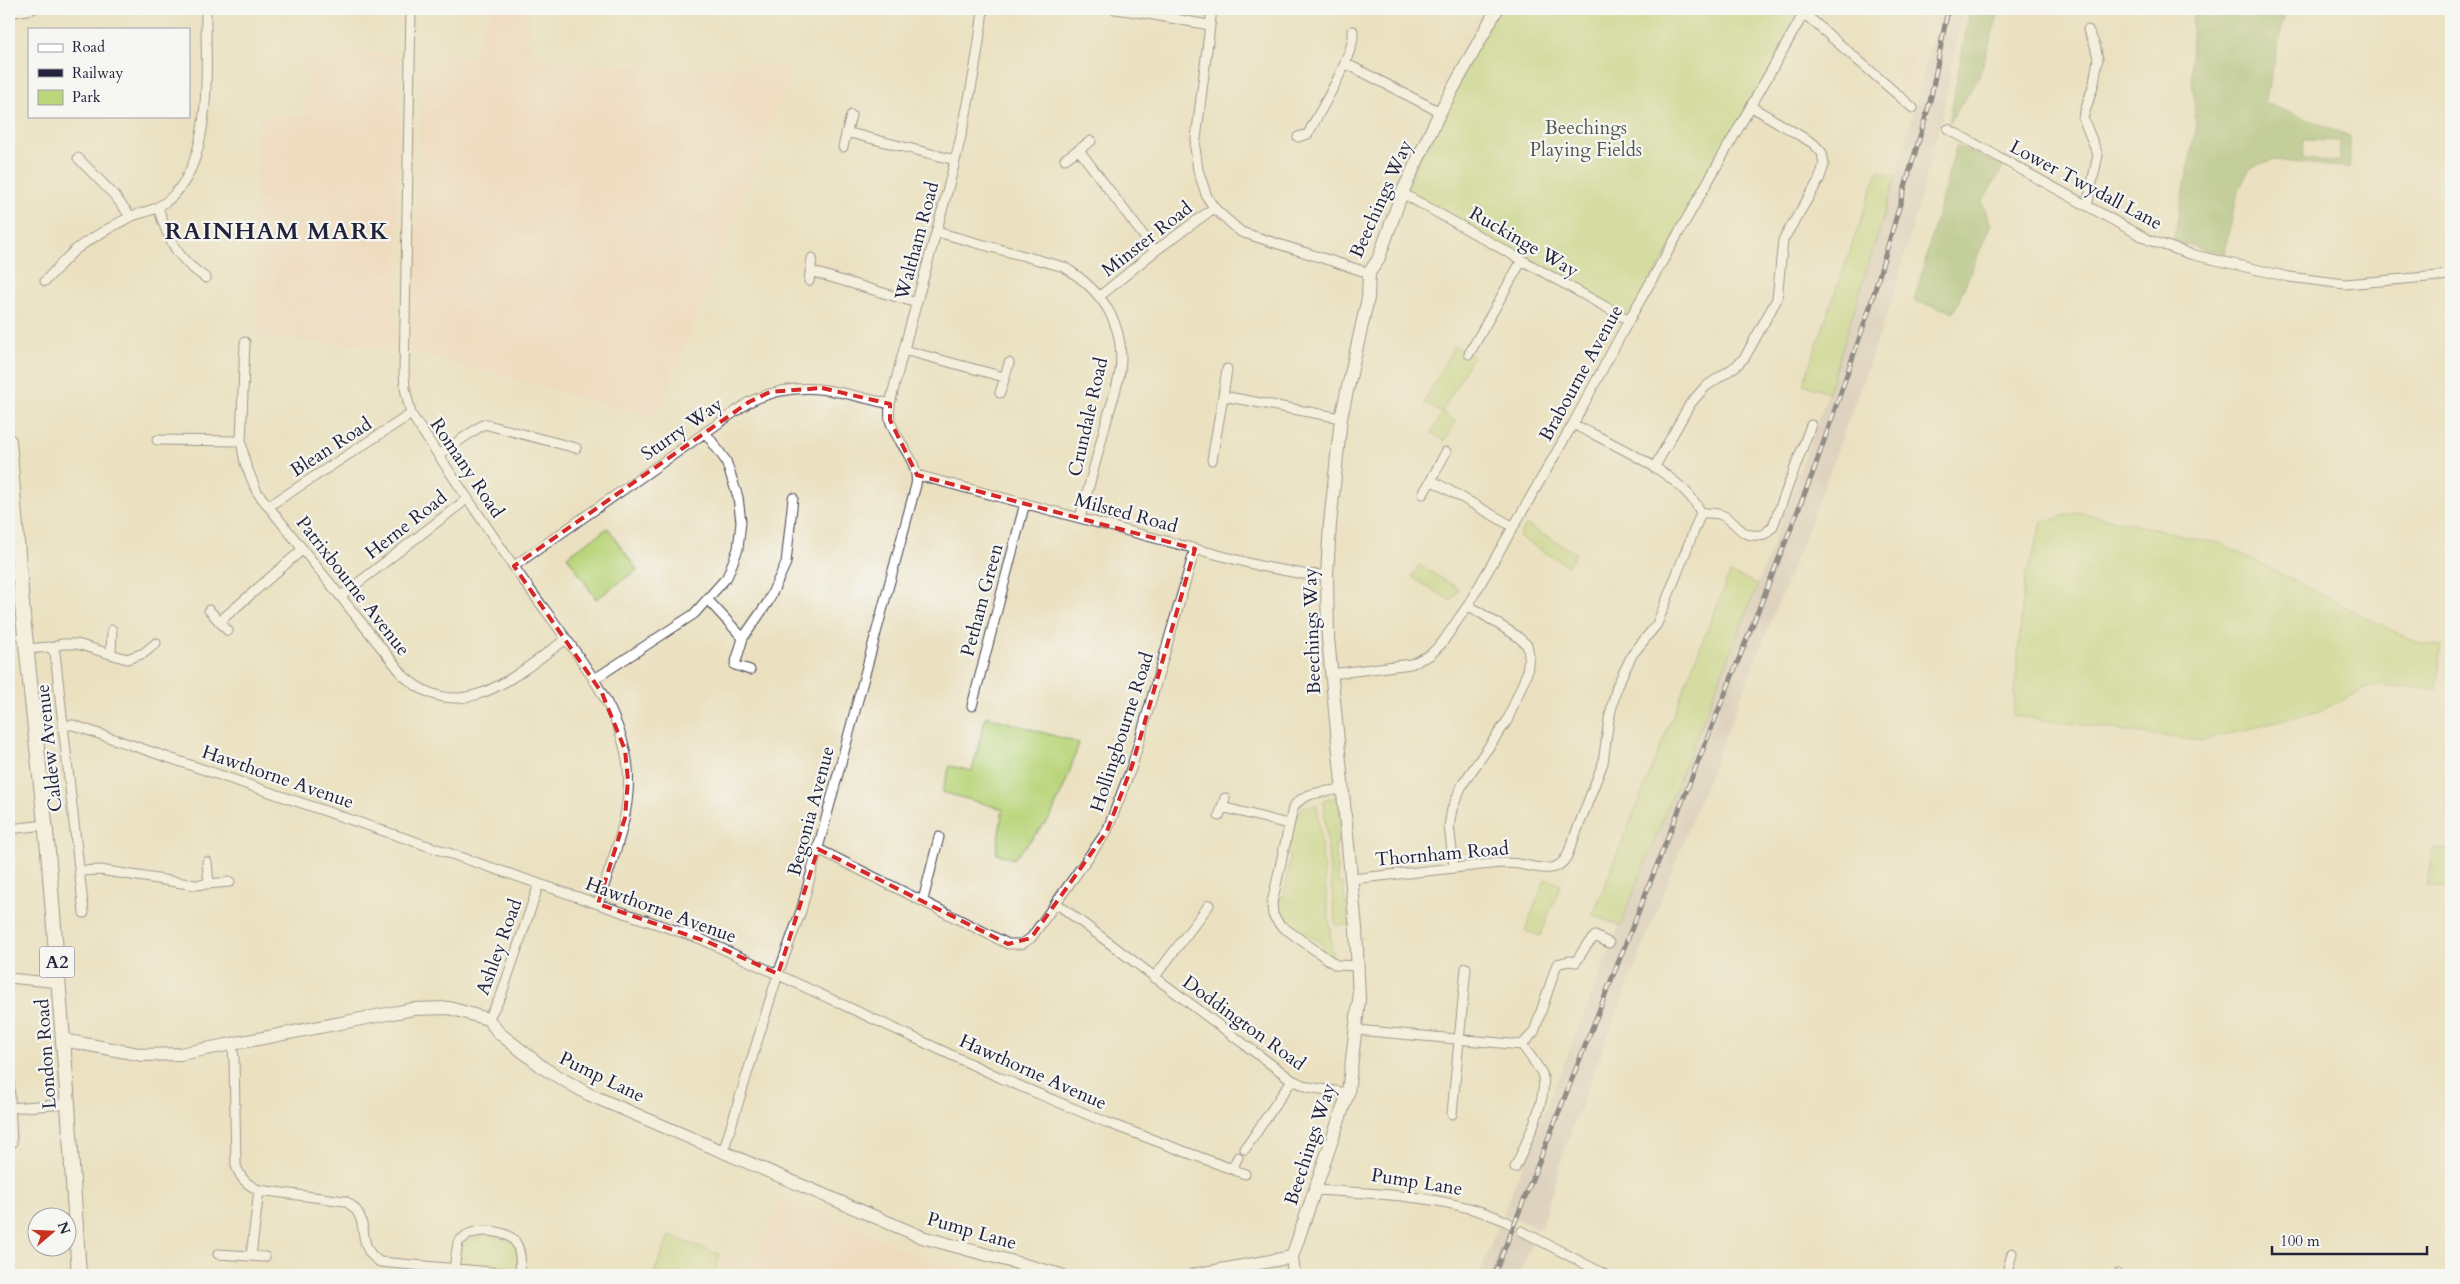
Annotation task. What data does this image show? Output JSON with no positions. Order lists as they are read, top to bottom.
{
  "streets": {
    "main road": ["A2", "London Road"],
    "street": [
      "Lower Twydall Lane",
      "Beechings Way",
      "Minster Road",
      "Waltham Road",
      "Ruckinge Way",
      "Brabourne Avenue",
      "Crundale Road",
      "Sturry Way",
      "Blean Road",
      "Romany Road",
      "Milsted Road",
      "Herne Road",
      "Patrixbourne Avenue",
      "Petham Green",
      "Hollingbourne Road",
      "Caldew Avenue",
      "Hawthorne Avenue",
      "Begonia Avenue",
      "Thornham Road",
      "Ashley Road",
      "Doddington Road",
      "Pump Lane"
    ]
  },
  "crossings": [
    ["Beechings Way", "Ruckinge Way"],
    ["Beechings Way", "Brabourne Avenue"],
    ["Beechings Way", "Milsted Road"],
    ["Beechings Way", "Thornham Road"],
    ["Beechings Way", "Doddington Road"],
    ["Beechings Way", "Pump Lane"],
    ["Minster Road", "Crundale Road"],
    ["Waltham Road", "Crundale Road"],
    ["Waltham Road", "Sturry Way"],
    ["Waltham Road", "Milsted Road"],
    ["Waltham Road", "Begonia Avenue"],
    ["Ruckinge Way", "Brabourne Avenue"],
    ["Crundale Road", "Milsted Road"],
    ["Sturry Way", "Romany Road"],
    ["Blean Road", "Romany Road"],
    ["Blean Road", "Patrixbourne Avenue"],
    ["Romany Road", "Herne Road"],
    ["Romany Road", "Patrixbourne Avenue"],
    ["Romany Road", "Hawthorne Avenue"],
    ["Milsted Road", "Petham Green"],
    ["Milsted Road", "Hollingbourne Road"],
    ["Milsted Road", "Begonia Avenue"],
    ["Herne Road", "Patrixbourne Avenue"],
    ["Hollingbourne Road", "Begonia Avenue"],
    ["Hollingbourne Road", "Doddington Road"],
    ["Caldew Avenue", "Hawthorne Avenue"],
    ["Hawthorne Avenue", "Begonia Avenue"],
    ["Hawthorne Avenue", "Ashley Road"],
    ["Begonia Avenue", "Pump Lane"],
    ["Ashley Road", "Pump Lane"]
  ],
  "districts": ["RAINHAM MARK"],
  "parks": ["Beechings Playing Fields"],
  "legend": ["Road", "Railway", "Park"],
  "scale_bar": "100 m",
  "north": "right"
}
